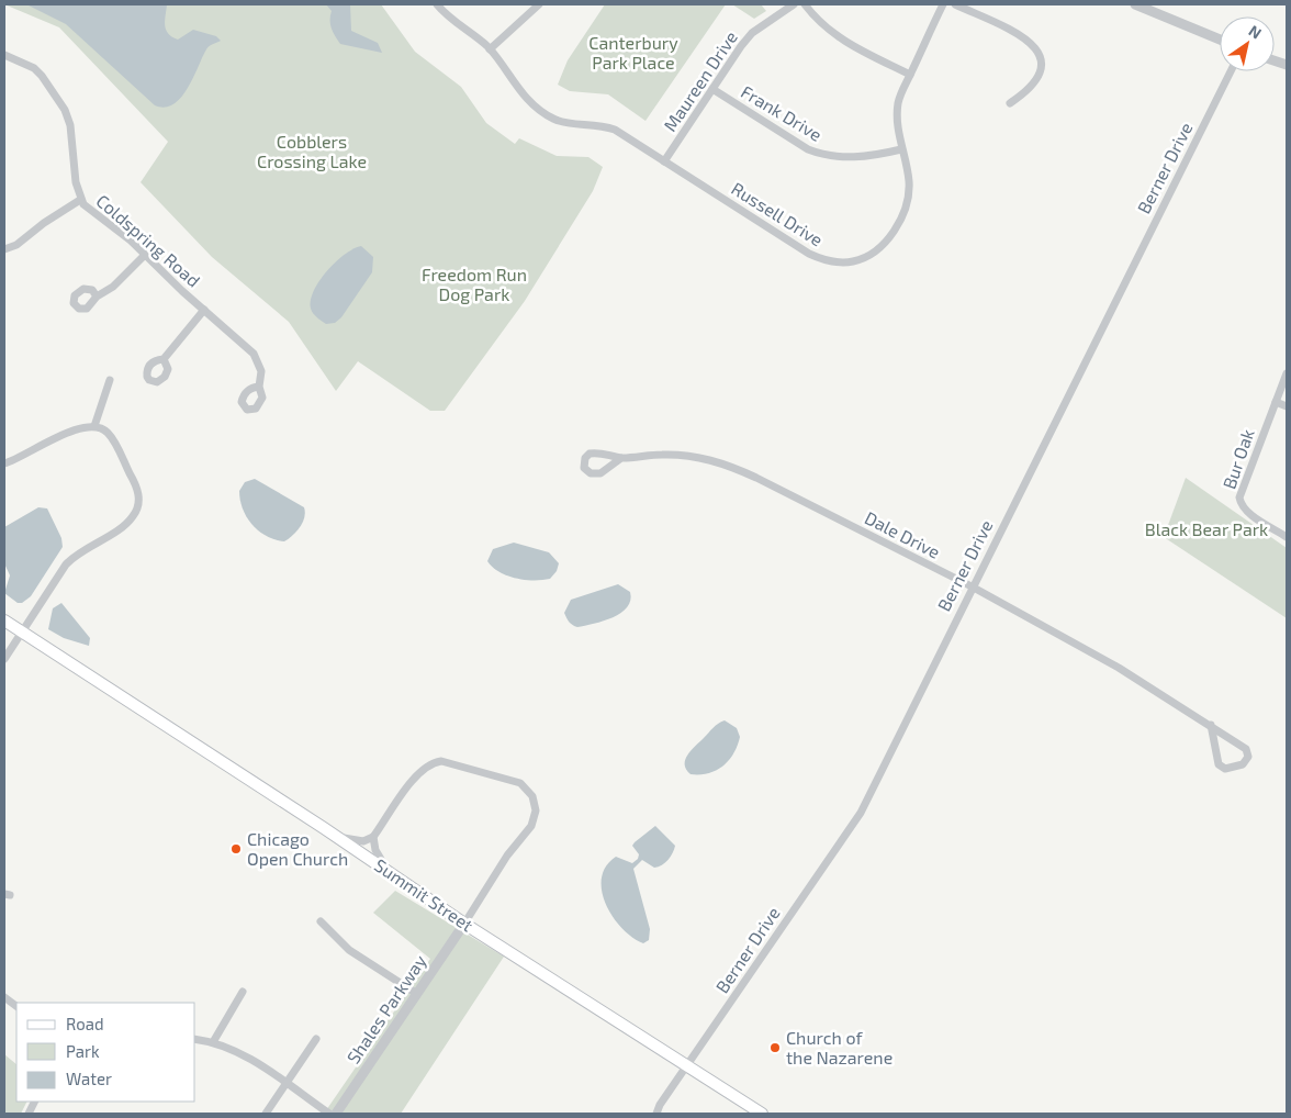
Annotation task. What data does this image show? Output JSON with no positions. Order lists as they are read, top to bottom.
{
  "streets": {
    "main road": ["Summit Street"],
    "street": [
      "Maureen Drive",
      "Frank Drive",
      "Berner Drive",
      "Russell Drive",
      "Coldspring Road",
      "Bur Oak",
      "Dale Drive",
      "Shales Parkway"
    ]
  },
  "crossings": [
    ["Maureen Drive", "Frank Drive"],
    ["Maureen Drive", "Russell Drive"],
    ["Frank Drive", "Russell Drive"],
    ["Berner Drive", "Dale Drive"],
    ["Berner Drive", "Summit Street"],
    ["Summit Street", "Shales Parkway"]
  ],
  "parks": [
    "Canterbury Park Place",
    "Cobblers Crossing Lake",
    "Freedom Run Dog Park",
    "Black Bear Park"
  ],
  "places": ["Chicago Open Church", "Church of the Nazarene"],
  "legend": ["Road", "Park", "Water"],
  "north": "top right"
}
